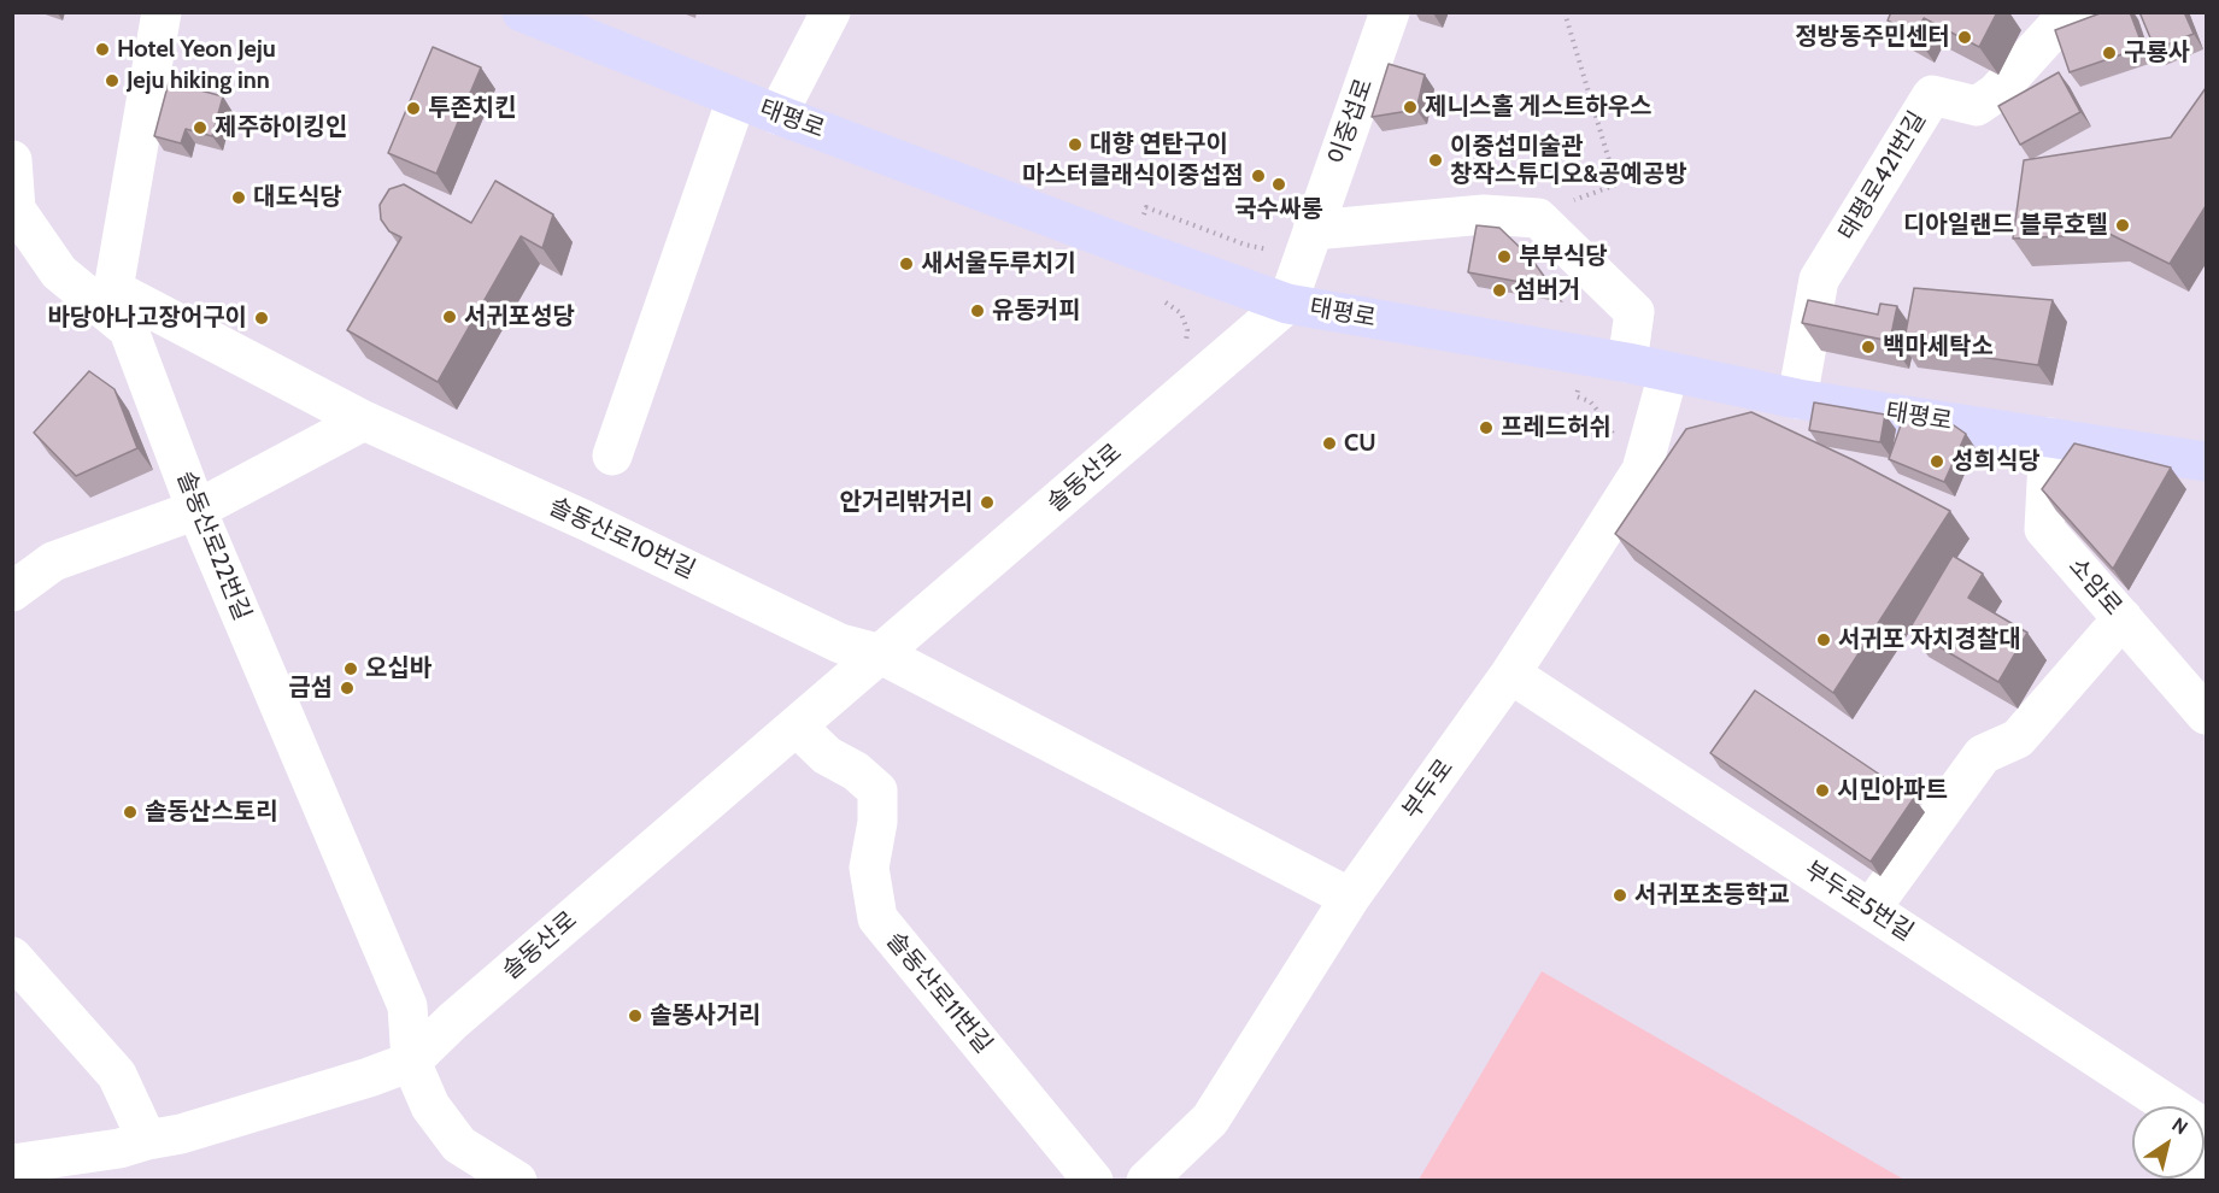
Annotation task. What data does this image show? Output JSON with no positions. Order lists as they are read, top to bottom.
{
  "streets": {
    "main road": ["태평로"],
    "street": [
      "이중섭로",
      "태평로421번길",
      "솔동산로",
      "솔동산로10번길",
      "솔동산로22번길",
      "소암로",
      "부두로",
      "부두로5번길",
      "솔동산로11번길"
    ]
  },
  "crossings": [
    ["태평로", "이중섭로"],
    ["태평로", "태평로421번길"],
    ["태평로", "솔동산로"],
    ["태평로", "소암로"],
    ["태평로", "부두로"],
    ["이중섭로", "솔동산로"],
    ["솔동산로", "솔동산로10번길"],
    ["솔동산로", "솔동산로22번길"],
    ["솔동산로", "솔동산로11번길"],
    ["솔동산로10번길", "솔동산로22번길"],
    ["부두로", "부두로5번길"]
  ],
  "places": [
    "정방동주민센터",
    "Hotel Yeon Jeju",
    "구룡사",
    "Jeju hiking inn",
    "제니스홀 게스트하우스",
    "투존치킨",
    "제주하이킹인",
    "대향 연탄구이",
    "이중섭미술관 창작스튜디오&공예공방",
    "마스터클래식이중섭점",
    "국수싸롱",
    "대도식당",
    "디아일랜드 블루호텔",
    "부부식당",
    "새서울두루치기",
    "섬버거",
    "유동커피",
    "서귀포성당",
    "바당아나고장어구이",
    "백마세탁소",
    "프레드허쉬",
    "CU",
    "성희식당",
    "안거리밖거리",
    "서귀포 자치경찰대",
    "오십바",
    "금섬",
    "시민아파트",
    "솔동산스토리",
    "서귀포초등학교",
    "솔똥사거리"
  ],
  "north": "top right"
}
